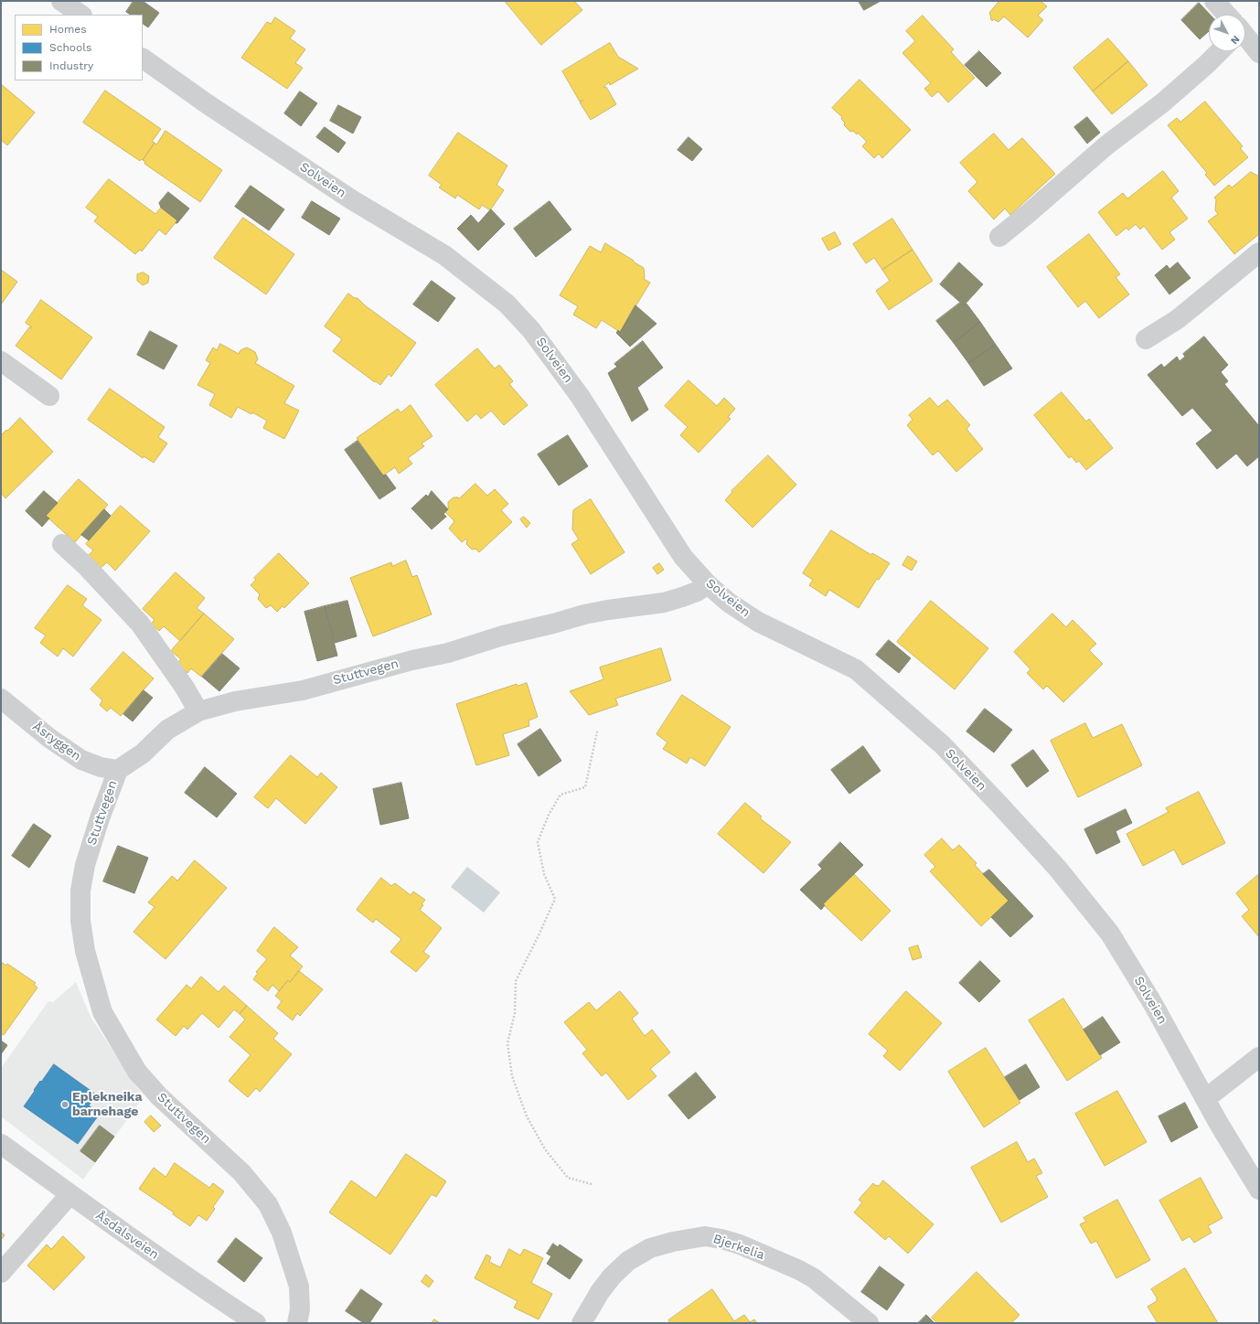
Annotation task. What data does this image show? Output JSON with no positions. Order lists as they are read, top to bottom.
{
  "streets": {
    "street": [
      "Solveien",
      "Stuttvegen",
      "Åsryggen",
      "Åsdalsveien",
      "Bjerkelia"
    ]
  },
  "crossings": [
    ["Solveien", "Stuttvegen"],
    ["Stuttvegen", "Åsryggen"]
  ],
  "places": ["Eplekneika barnehage"],
  "legend": ["Homes", "Schools", "Industry"],
  "north": "bottom right"
}
